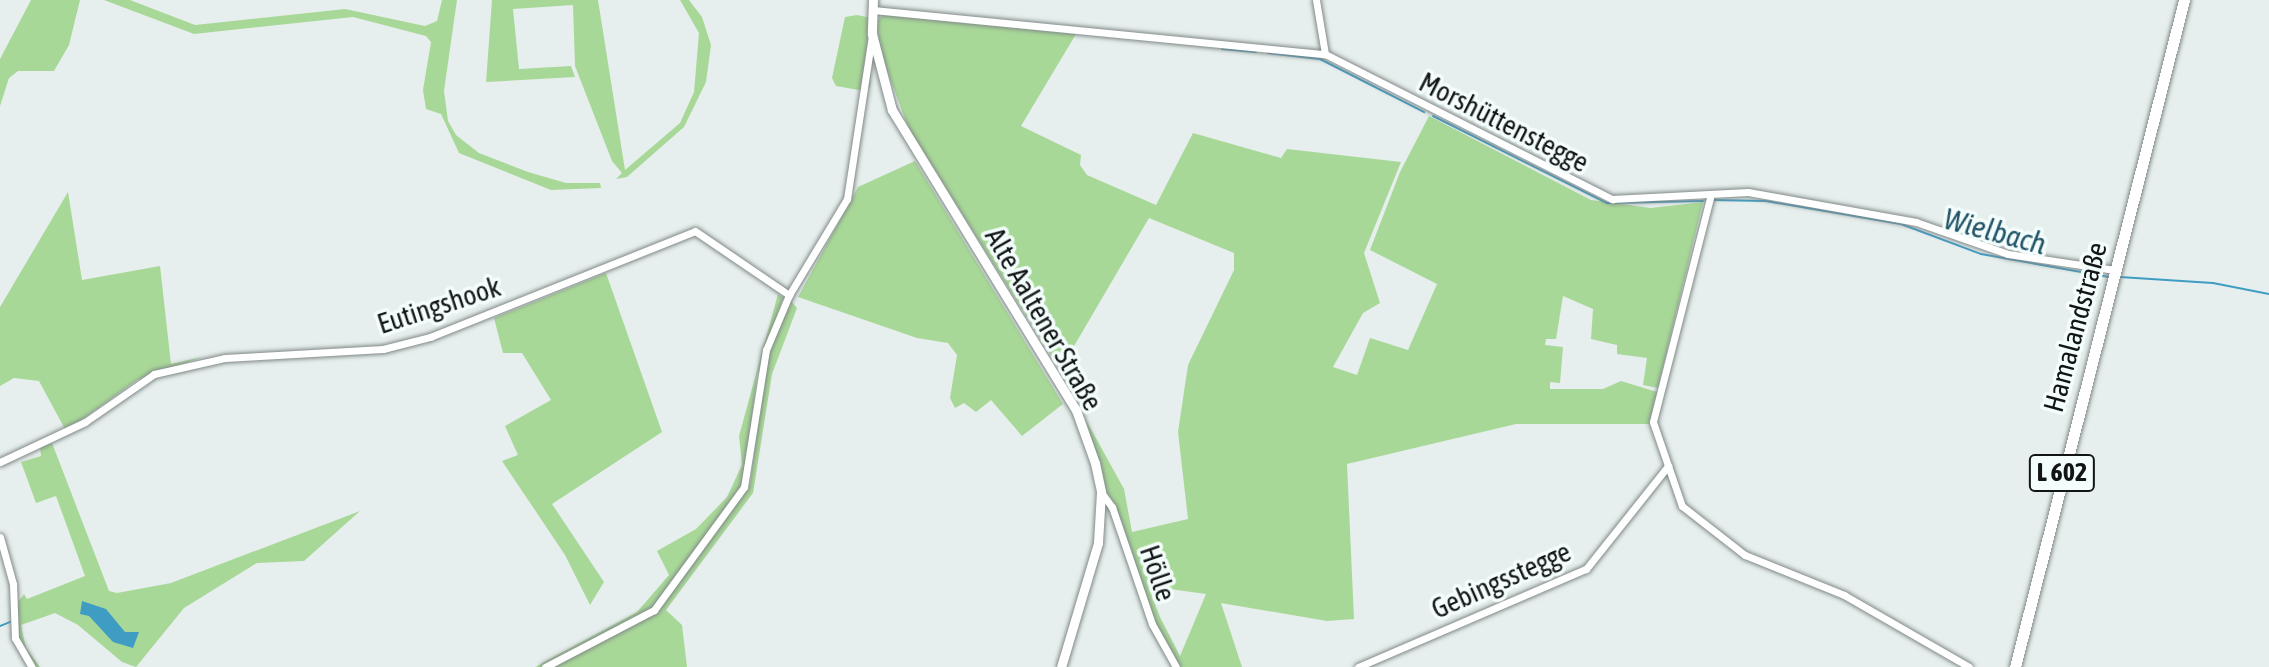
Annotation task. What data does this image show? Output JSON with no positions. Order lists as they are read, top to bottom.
{
  "streets": {
    "main road": ["Hamalandstraße", "L 602"],
    "street": [
      "Morshüttenstegge",
      "Eutingshook",
      "Alte Aaltener Straße",
      "Hölle",
      "Gebingsstegge"
    ]
  },
  "crossings": [
    ["Morshüttenstegge", "Alte Aaltener Straße"],
    ["Morshüttenstegge", "Hamalandstraße"],
    ["Alte Aaltener Straße", "Hölle"]
  ],
  "water": ["Wielbach"]
}
